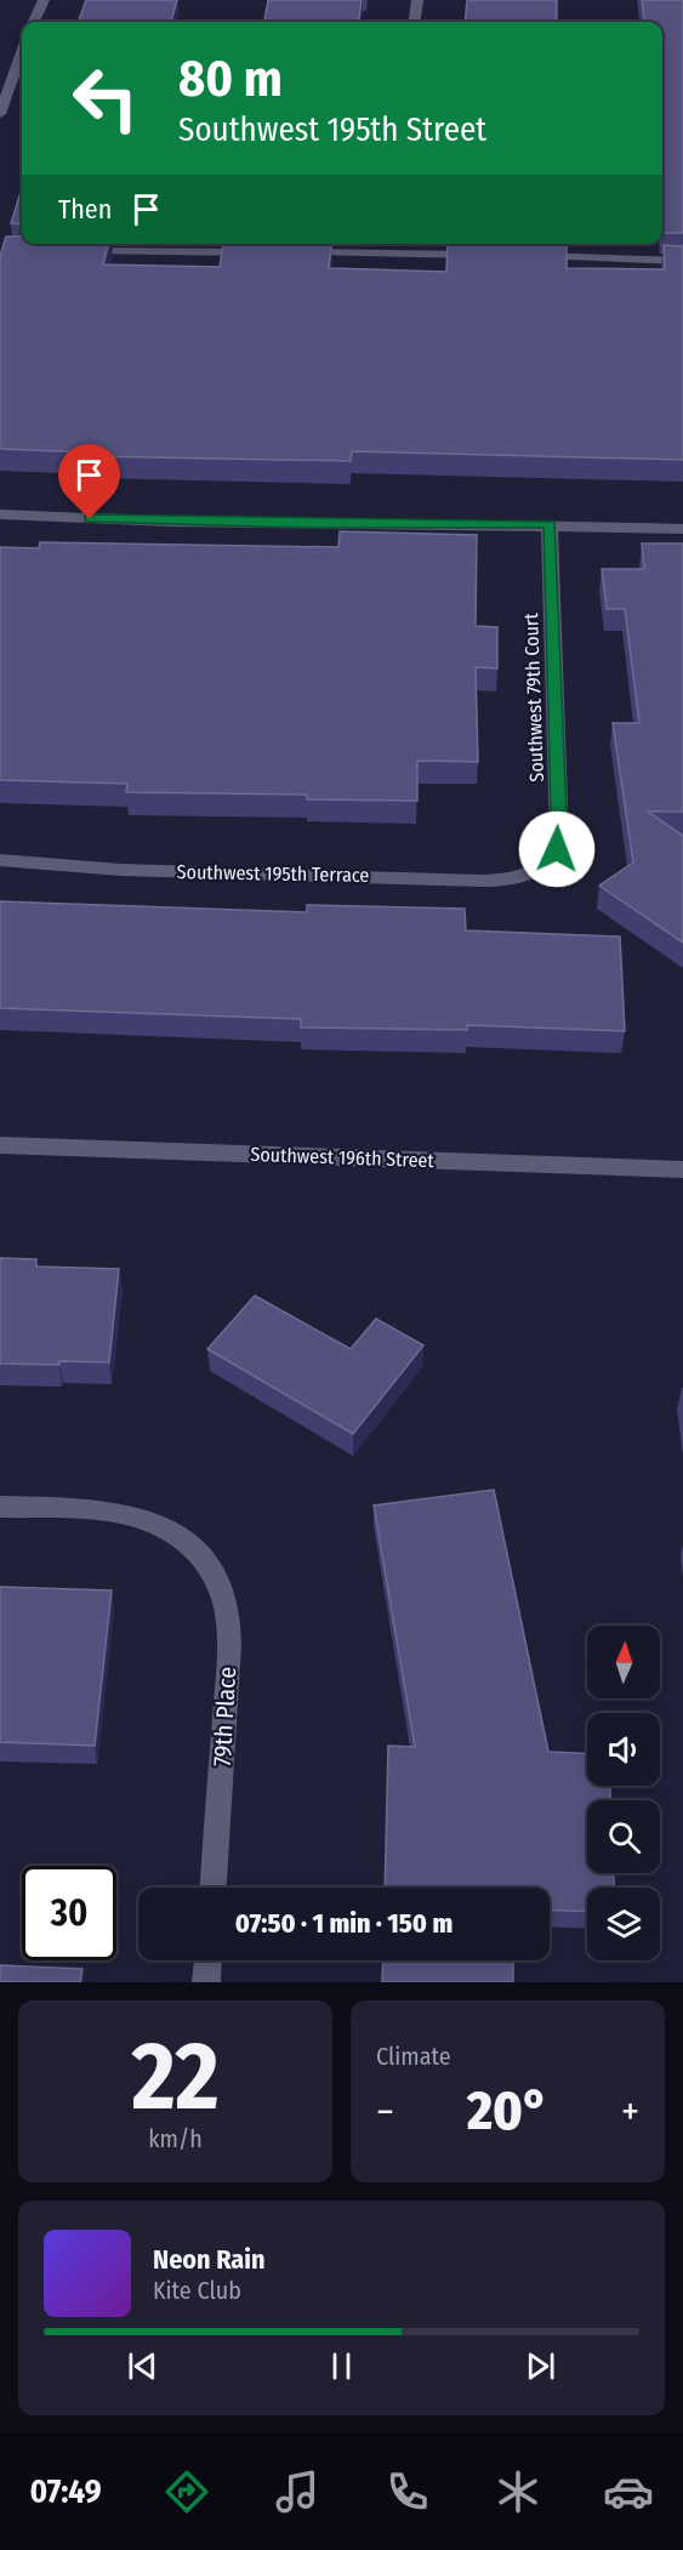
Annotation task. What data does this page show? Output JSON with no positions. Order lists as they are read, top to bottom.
{
  "streets": {
    "street": [
      "Southwest 79th Court",
      "Southwest 195th Terrace",
      "Southwest 196th Street",
      "79th Place"
    ]
  },
  "crossings": [
    ["Southwest 79th Court", "Southwest 195th Terrace"]
  ],
  "north": "top",
  "page": {
    "turn": ["80 m", "Southwest 195th Street"],
    "then": "Then",
    "limit": "30",
    "trip": "07:50 · 1 min · 150 m",
    "tile": [
      ["22", "km/h"],
      "Climate"
    ],
    "heat": ["−", "20°", "+"],
    "song": ["Neon Rain", "Kite Club"],
    "tabs": "07:49"
  }
}
